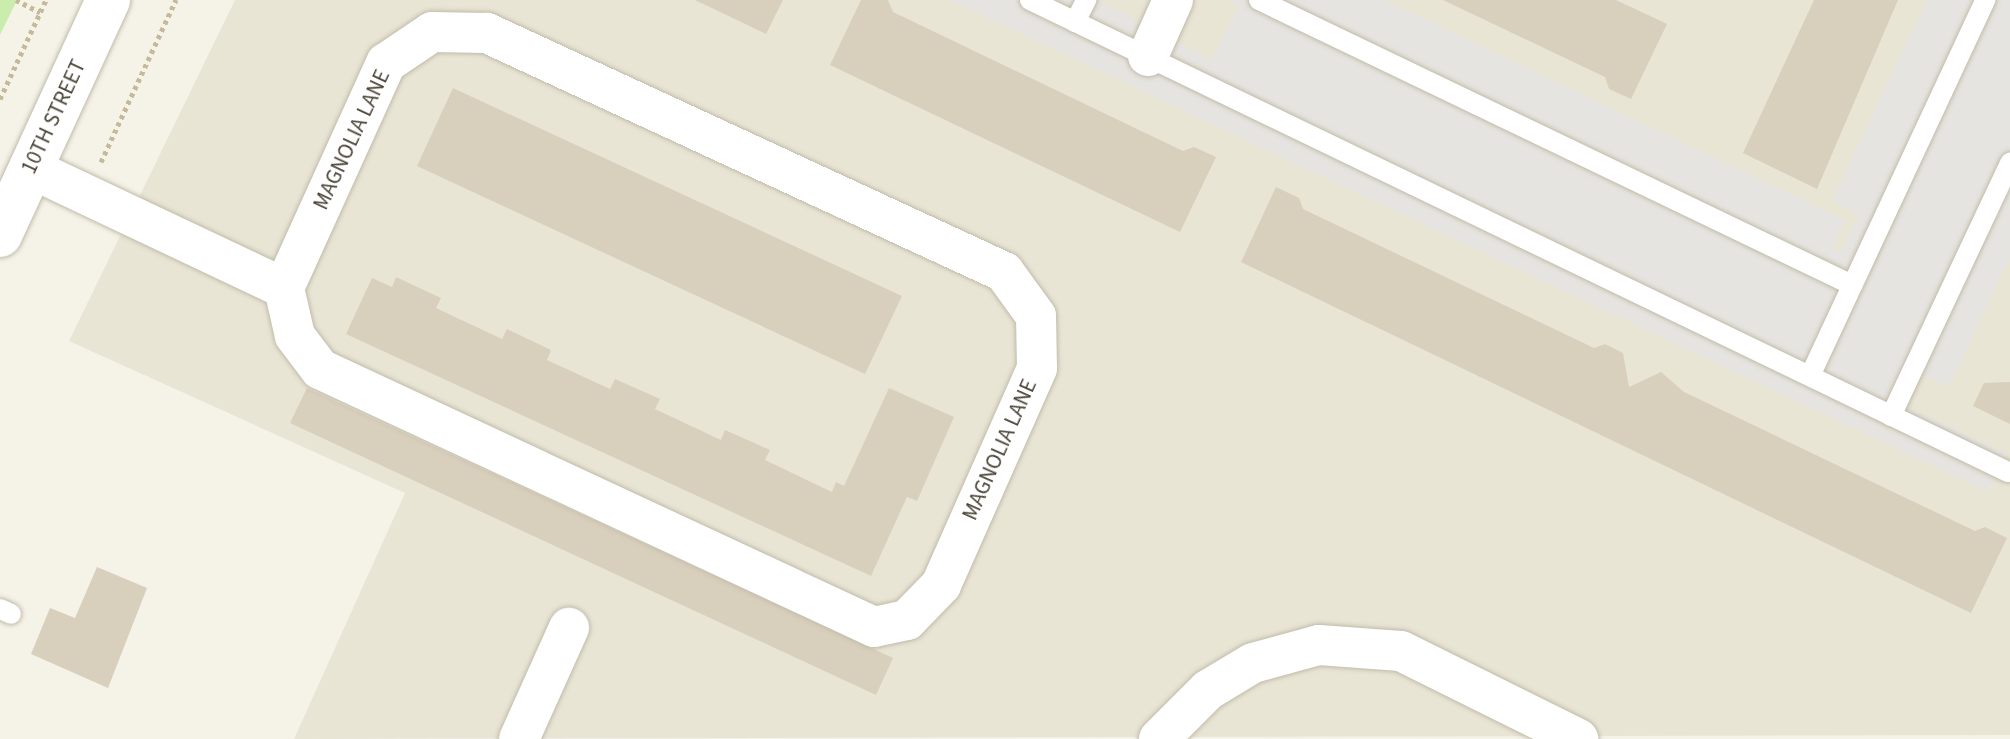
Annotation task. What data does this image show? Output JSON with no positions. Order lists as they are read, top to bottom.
{
  "streets": {
    "street": ["10TH STREET", "MAGNOLIA LANE"]
  }
}
